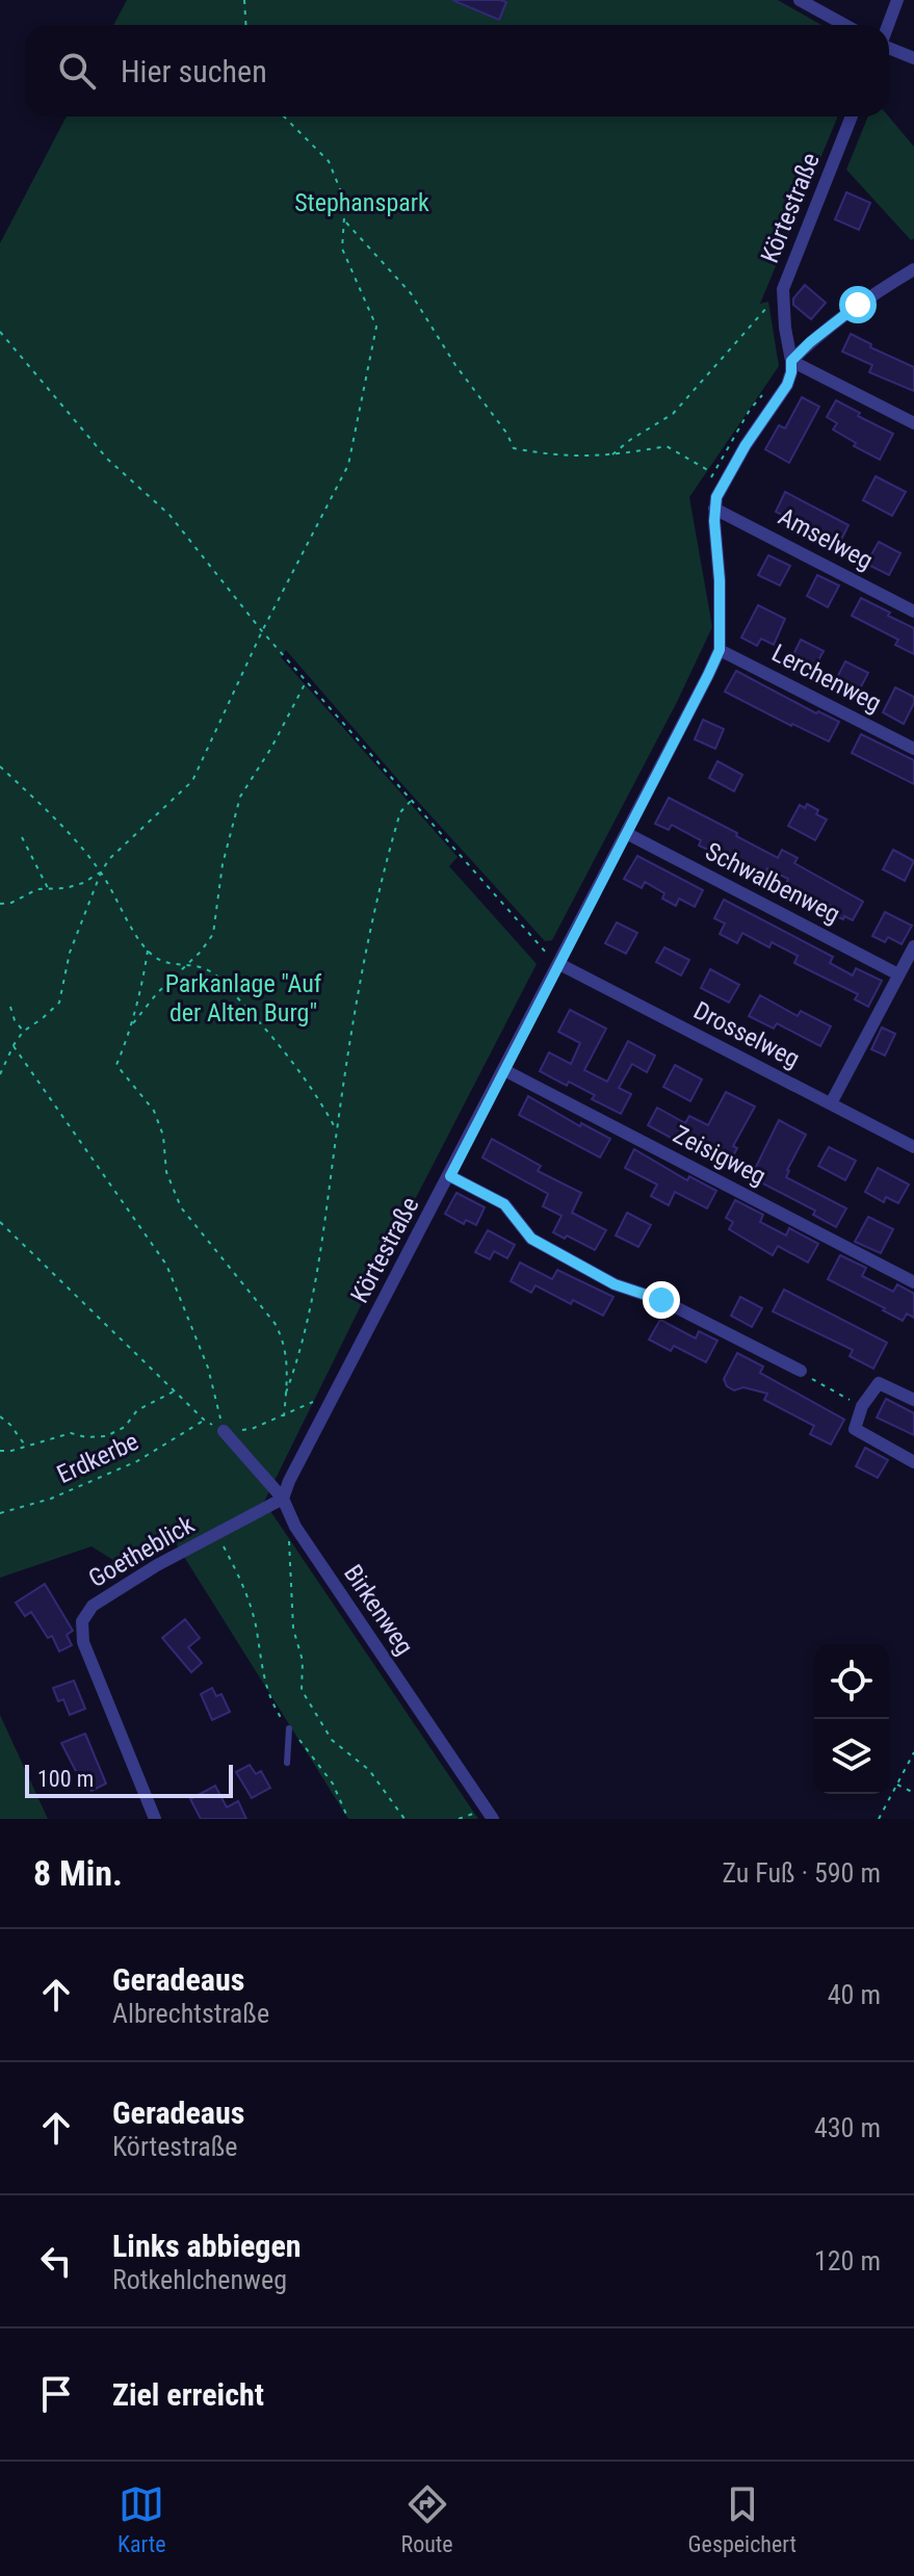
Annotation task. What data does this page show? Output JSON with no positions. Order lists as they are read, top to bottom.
{
  "streets": {
    "street": [
      "Körtestraße",
      "Amselweg",
      "Lerchenweg",
      "Schwalbenweg",
      "Drosselweg",
      "Zeisigweg",
      "Goetheblick",
      "Birkenweg"
    ],
    "path": ["Erdkerbe"]
  },
  "crossings": [
    ["Körtestraße", "Amselweg"],
    ["Körtestraße", "Lerchenweg"],
    ["Körtestraße", "Schwalbenweg"],
    ["Körtestraße", "Drosselweg"],
    ["Körtestraße", "Zeisigweg"],
    ["Körtestraße", "Goetheblick"],
    ["Körtestraße", "Birkenweg"],
    ["Goetheblick", "Birkenweg"]
  ],
  "parks": ["Stephanspark", "Parkanlage \"Auf der Alten Burg\""],
  "scale_bar": "100 m",
  "page": {
    "search": "Hier suchen",
    "scale": "100 m",
    "heading": ["8 Min.", "Zu Fuß · 590 m"],
    "list": [
      ["Geradeaus", "Albrechtstraße", "40 m"],
      ["Geradeaus", "Körtestraße", "430 m"],
      ["Links abbiegen", "Rotkehlchenweg", "120 m"],
      "Ziel erreicht"
    ],
    "nav": ["Karte", "Route", "Gespeichert"]
  }
}
